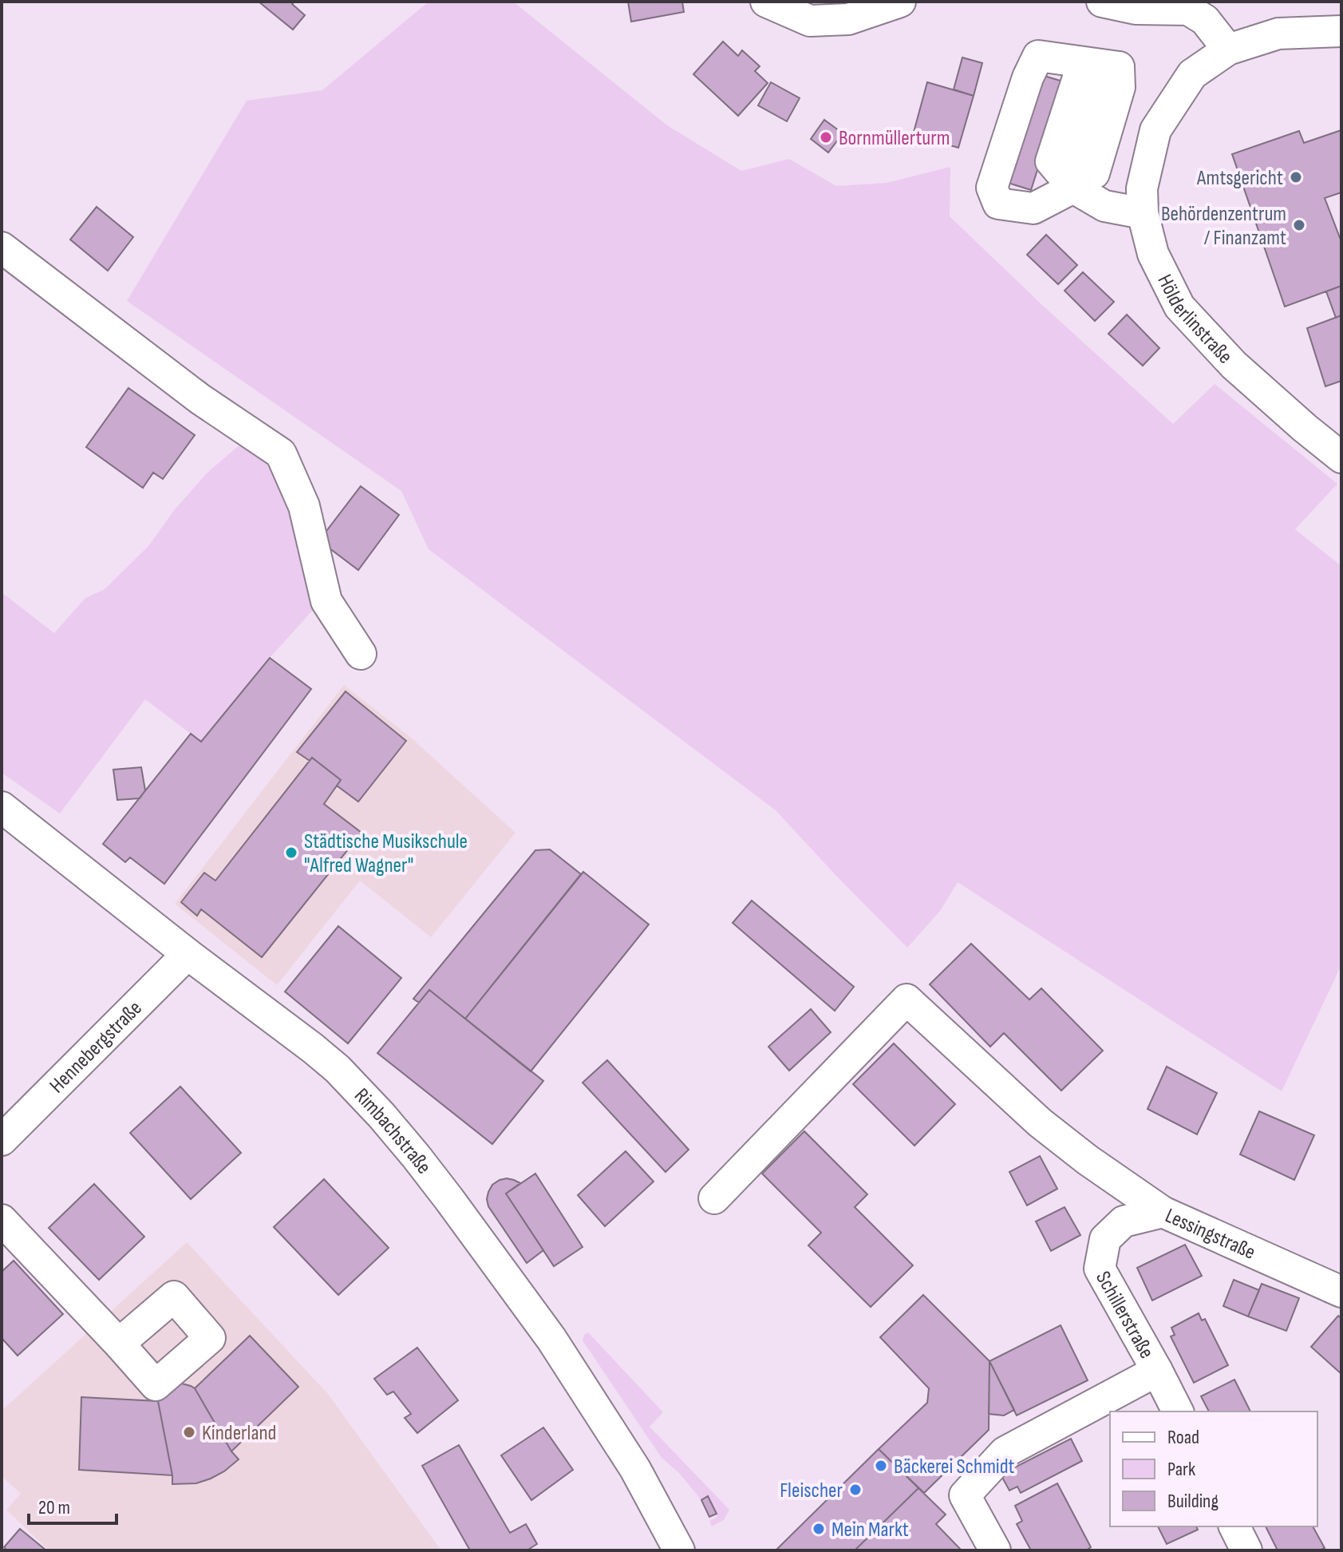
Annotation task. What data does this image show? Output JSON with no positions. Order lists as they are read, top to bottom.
{
  "streets": {
    "street": [
      "Hölderlinstraße",
      "Hennebergstraße",
      "Rimbachstraße",
      "Lessingstraße",
      "Schillerstraße"
    ]
  },
  "crossings": [
    ["Hennebergstraße", "Rimbachstraße"],
    ["Lessingstraße", "Schillerstraße"]
  ],
  "places": [
    "Bornmüllerturm",
    "Amtsgericht",
    "Behördenzentrum / Finanzamt",
    "Städtische Musikschule \"Alfred Wagner\"",
    "Kinderland",
    "Bäckerei Schmidt",
    "Fleischer",
    "Mein Markt"
  ],
  "legend": ["Road", "Park", "Building"],
  "scale_bar": "20 m"
}
